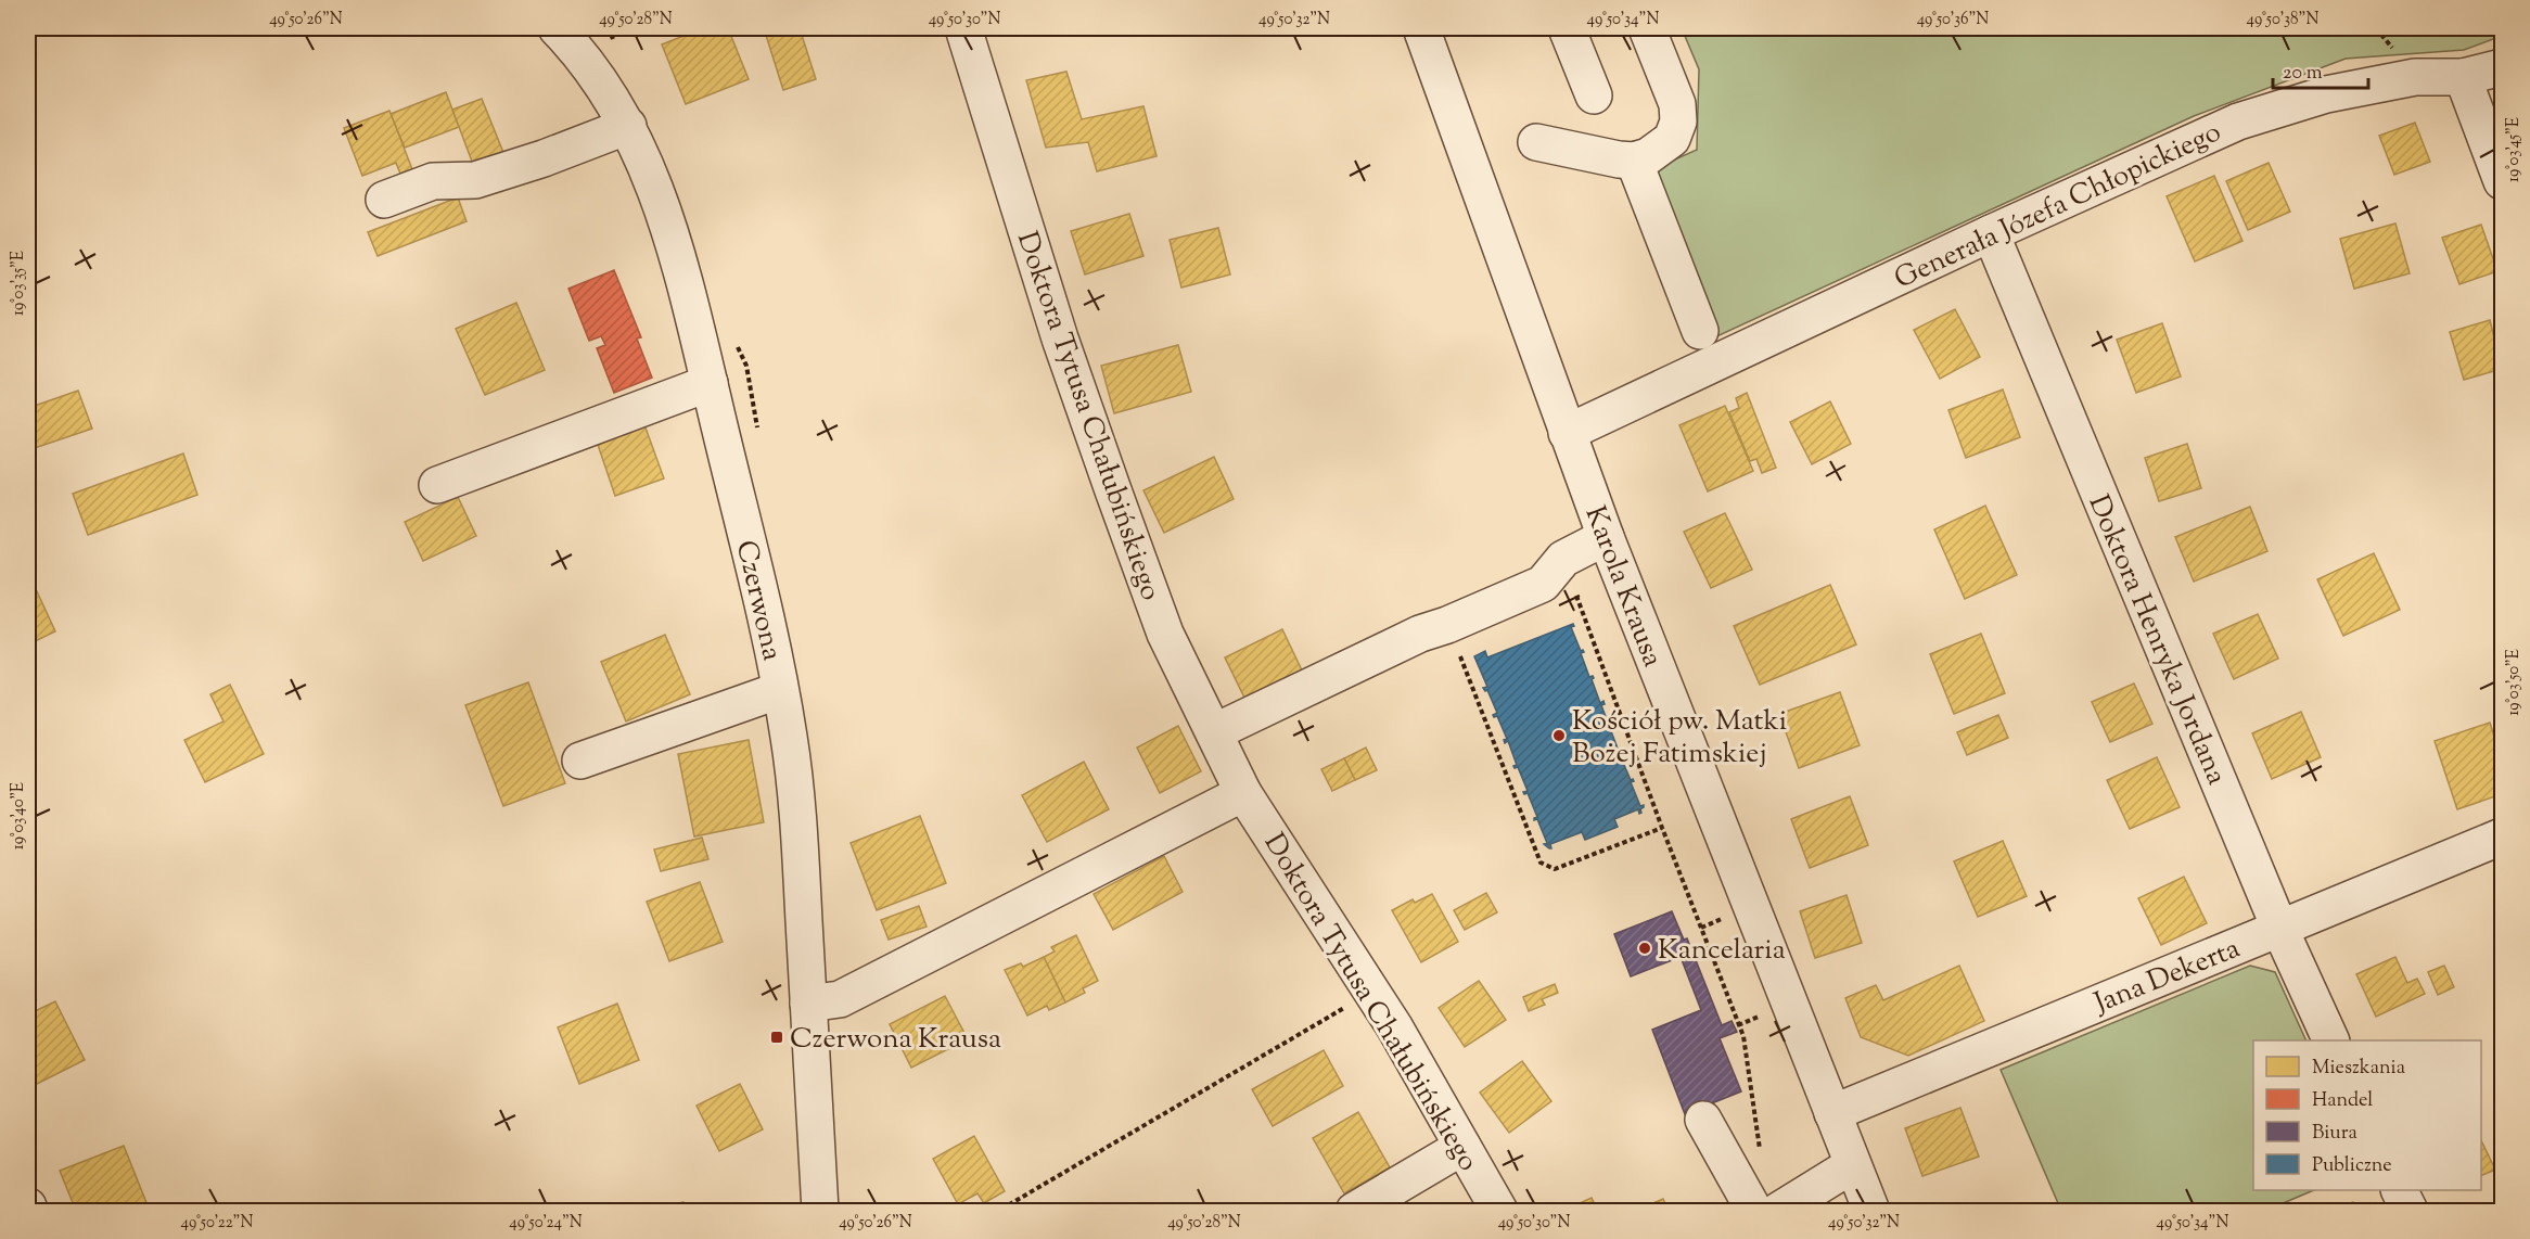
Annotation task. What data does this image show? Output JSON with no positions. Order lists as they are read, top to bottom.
{
  "streets": {
    "street": [
      "Generała Józefa Chłopickiego",
      "Doktora Tytusa Chałubińskiego",
      "Karola Krausa",
      "Czerwona",
      "Doktora Henryka Jordana",
      "Jana Dekerta"
    ]
  },
  "crossings": [
    ["Generała Józefa Chłopickiego", "Karola Krausa"],
    ["Generała Józefa Chłopickiego", "Doktora Henryka Jordana"],
    ["Karola Krausa", "Jana Dekerta"],
    ["Doktora Henryka Jordana", "Jana Dekerta"]
  ],
  "places": {
    "other": ["Kościół pw. Matki Bożej Fatimskiej", "Kancelaria"],
    "transit": ["Czerwona Krausa"]
  },
  "legend": [
    "Mieszkania",
    "Handel",
    "Biura",
    "Publiczne"
  ],
  "scale_bar": "20 m",
  "coordinates": [
    "49°50'26\"N",
    "49°50'28\"N",
    "49°50'30\"N",
    "49°50'32\"N",
    "49°50'34\"N",
    "49°50'36\"N",
    "49°50'38\"N",
    "19°03'45\"E",
    "19°03'35\"E",
    "19°03'50\"E",
    "19°03'40\"E",
    "49°50'22\"N",
    "49°50'24\"N"
  ]
}
